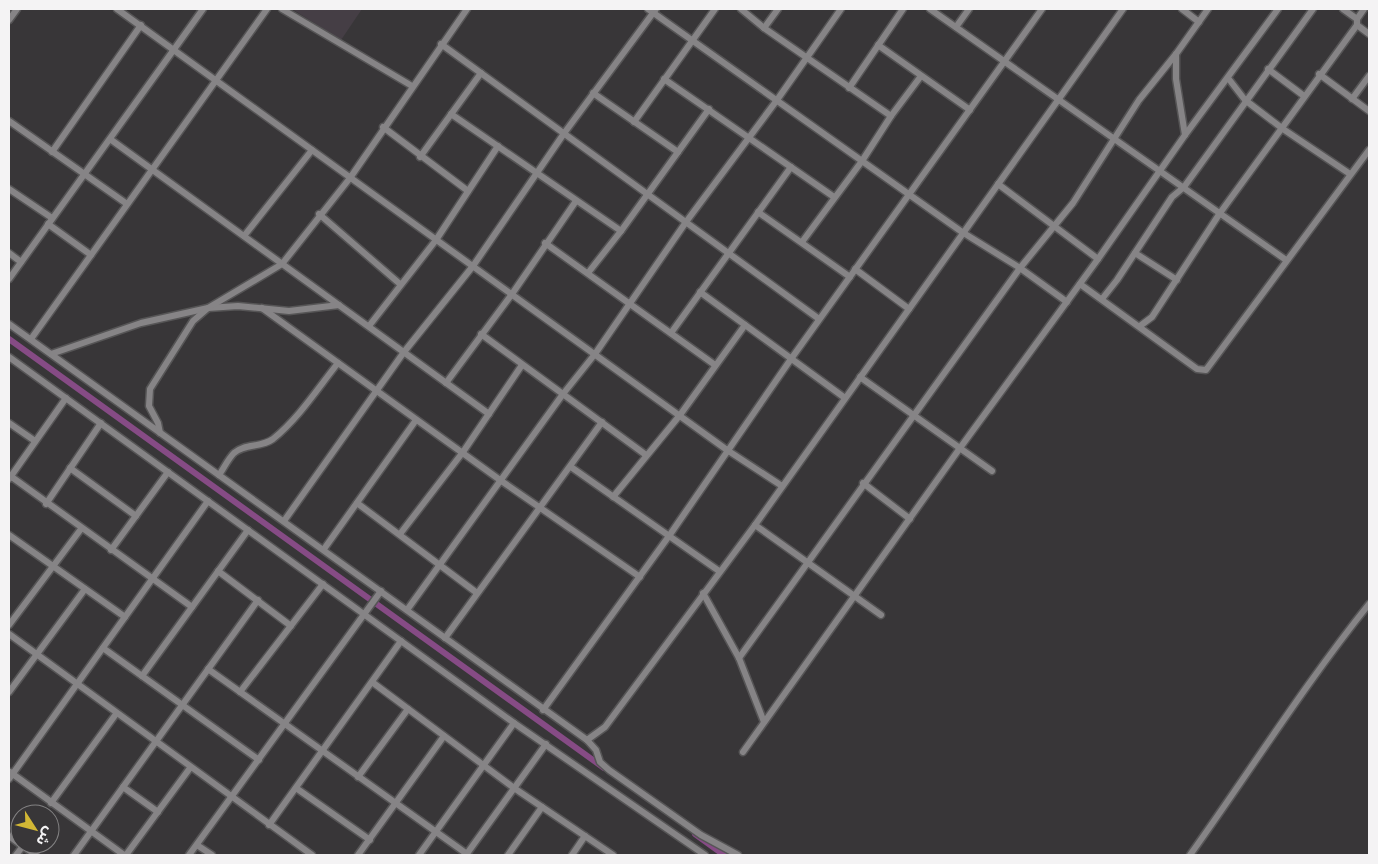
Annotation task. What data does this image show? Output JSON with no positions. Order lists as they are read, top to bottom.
{
  "north": "bottom right"
}
